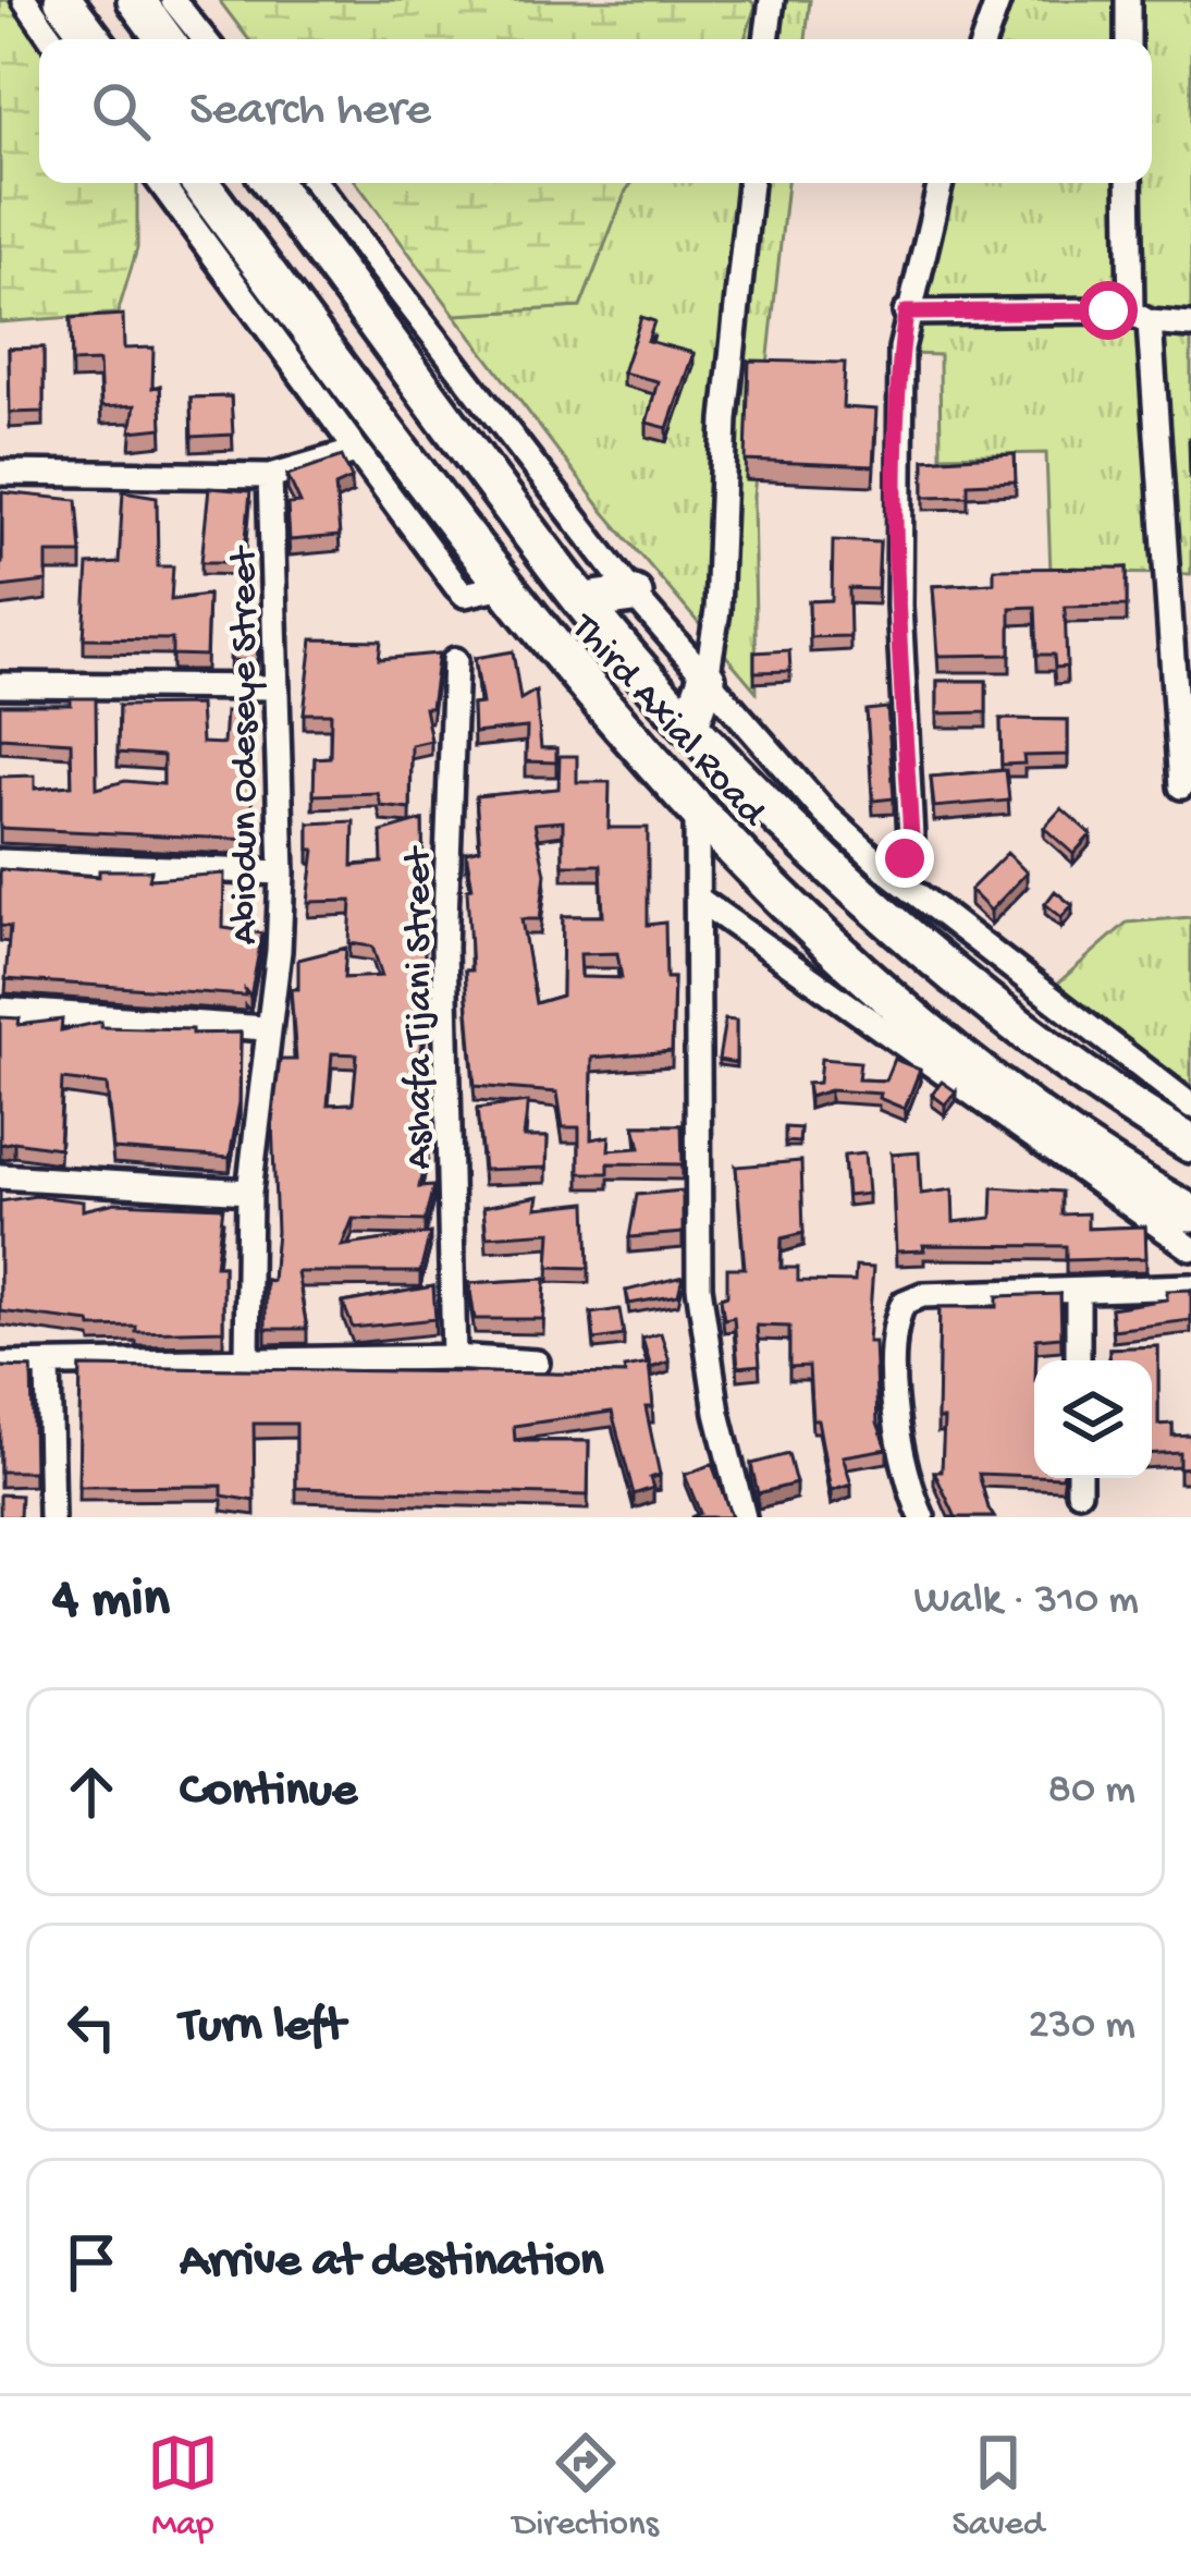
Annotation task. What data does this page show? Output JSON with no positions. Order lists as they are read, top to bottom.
{
  "streets": {
    "highway": ["Third Axial Road"],
    "street": ["Abiodun Odeseye Street", "Ashafa Tijani Street"]
  },
  "page": {
    "search": "Search here",
    "heading": ["4 min", "Walk · 310 m"],
    "list": [
      ["Continue", "80 m"],
      ["Turn left", "230 m"],
      "Arrive at destination"
    ],
    "nav": ["Map", "Directions", "Saved"]
  }
}
